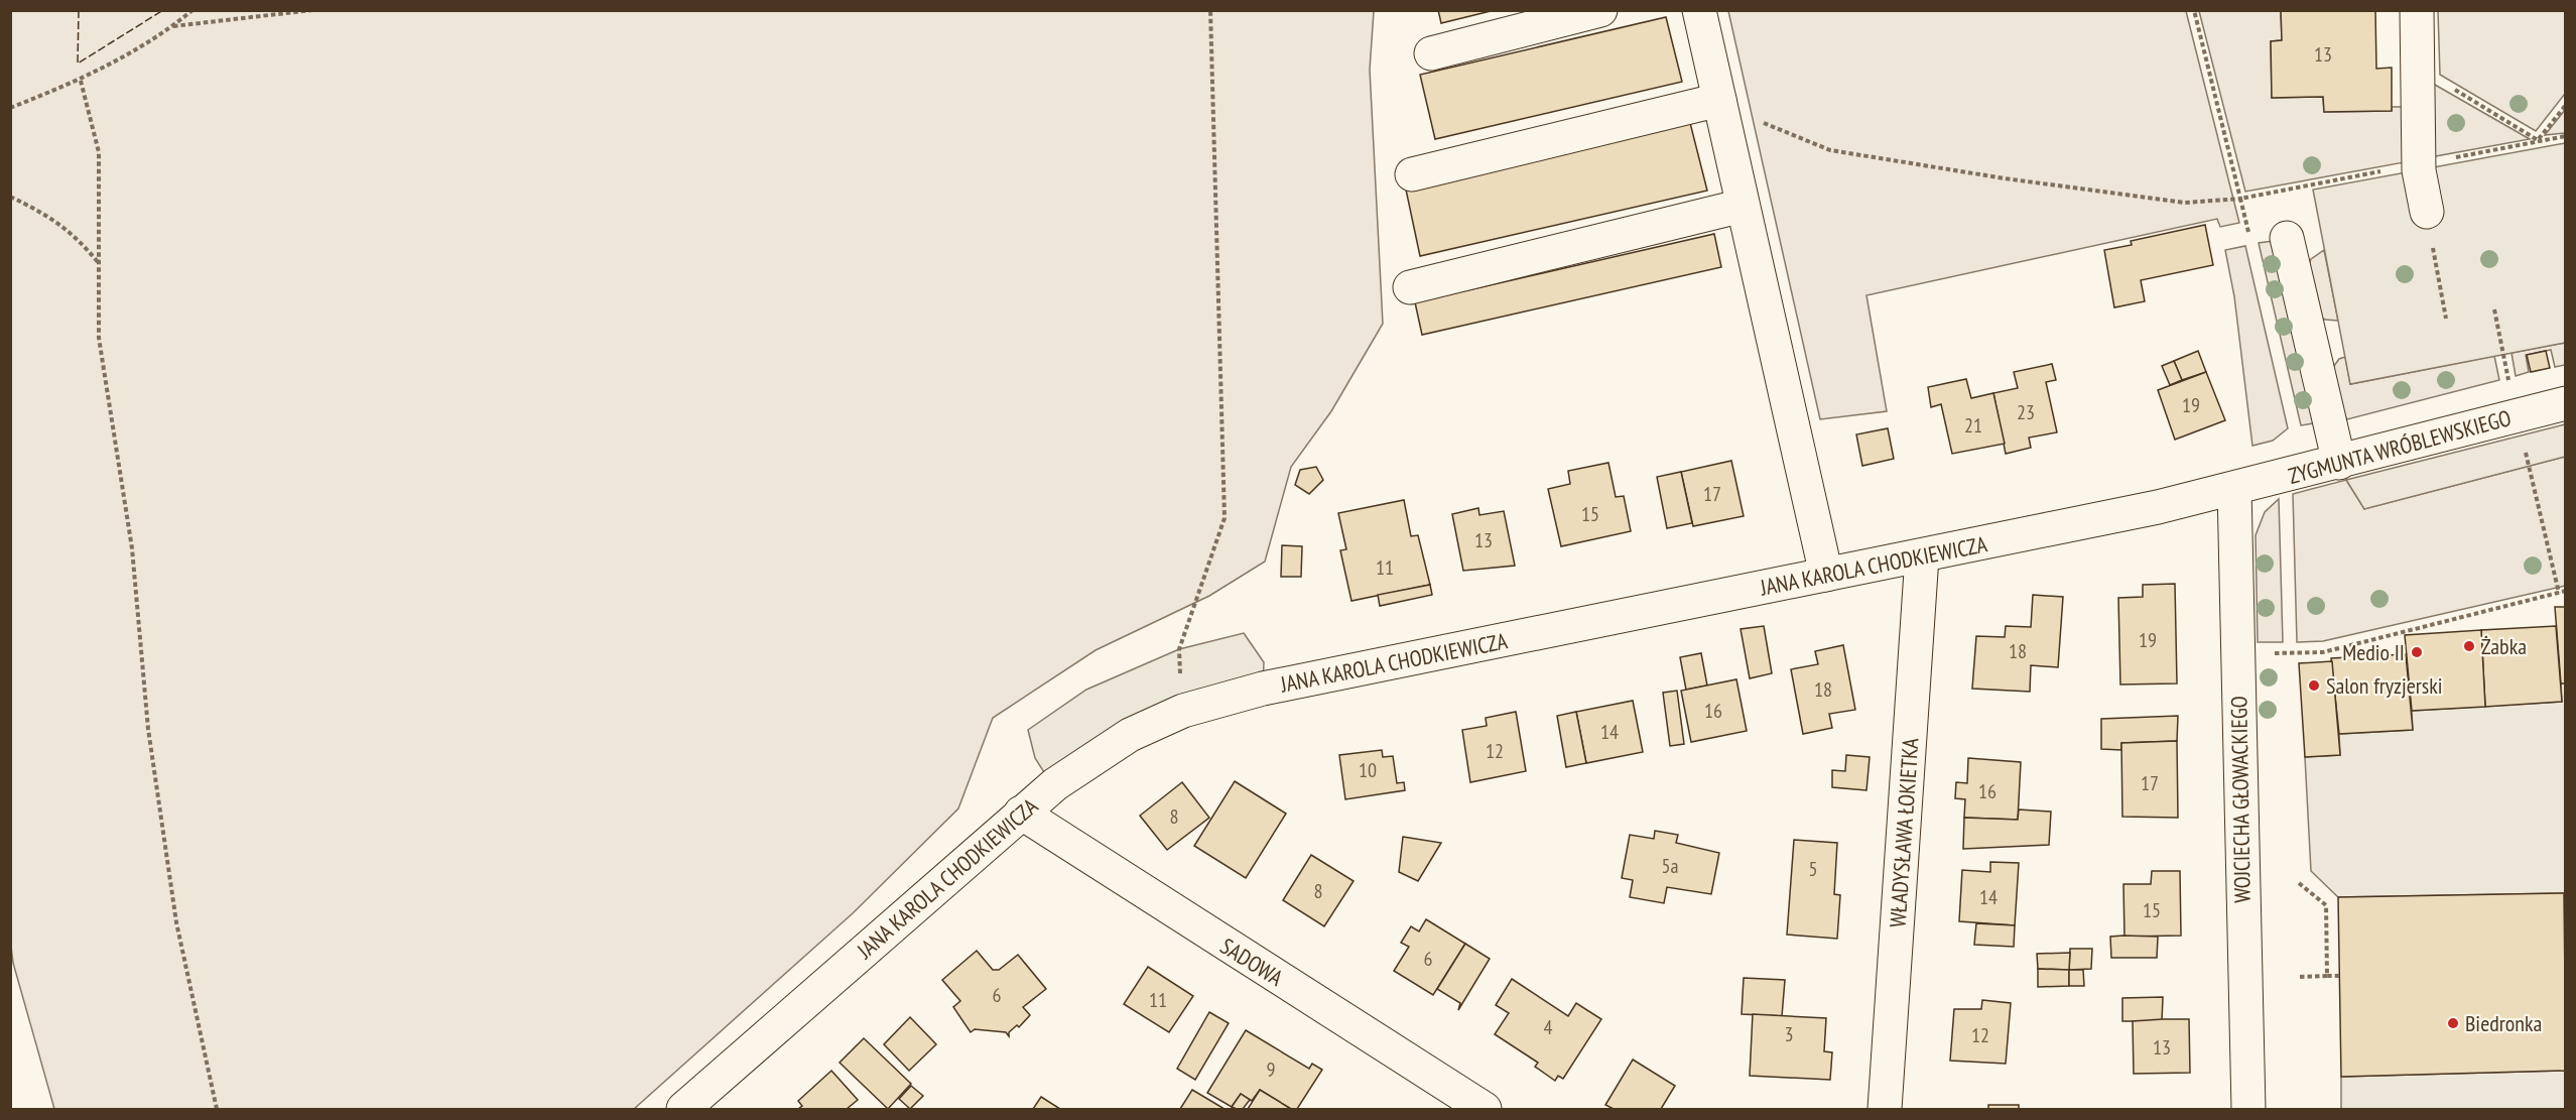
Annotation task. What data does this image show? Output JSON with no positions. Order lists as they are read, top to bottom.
{
  "streets": {
    "street": [
      "ZYGMUNTA WRÓBLEWSKIEGO",
      "JANA KAROLA CHODKIEWICZA",
      "WOJCIECHA GŁOWACKIEGO",
      "WŁADYSŁAWA ŁOKIETKA",
      "SADOWA"
    ]
  },
  "crossings": [
    ["ZYGMUNTA WRÓBLEWSKIEGO", "JANA KAROLA CHODKIEWICZA"],
    ["ZYGMUNTA WRÓBLEWSKIEGO", "WOJCIECHA GŁOWACKIEGO"],
    ["JANA KAROLA CHODKIEWICZA", "WOJCIECHA GŁOWACKIEGO"],
    ["JANA KAROLA CHODKIEWICZA", "WŁADYSŁAWA ŁOKIETKA"],
    ["JANA KAROLA CHODKIEWICZA", "SADOWA"]
  ],
  "places": [
    "Żabka",
    "Medio II",
    "Salon fryzjerski",
    "Biedronka"
  ],
  "house_numbers": [
    "13",
    "19",
    "23",
    "21",
    "17",
    "15",
    "13",
    "11",
    "19",
    "18",
    "18",
    "16",
    "14",
    "12",
    "10",
    "17",
    "16",
    "8",
    "5a",
    "5",
    "8",
    "14",
    "15",
    "6",
    "6",
    "11",
    "4",
    "3",
    "12",
    "13",
    "9"
  ]
}
